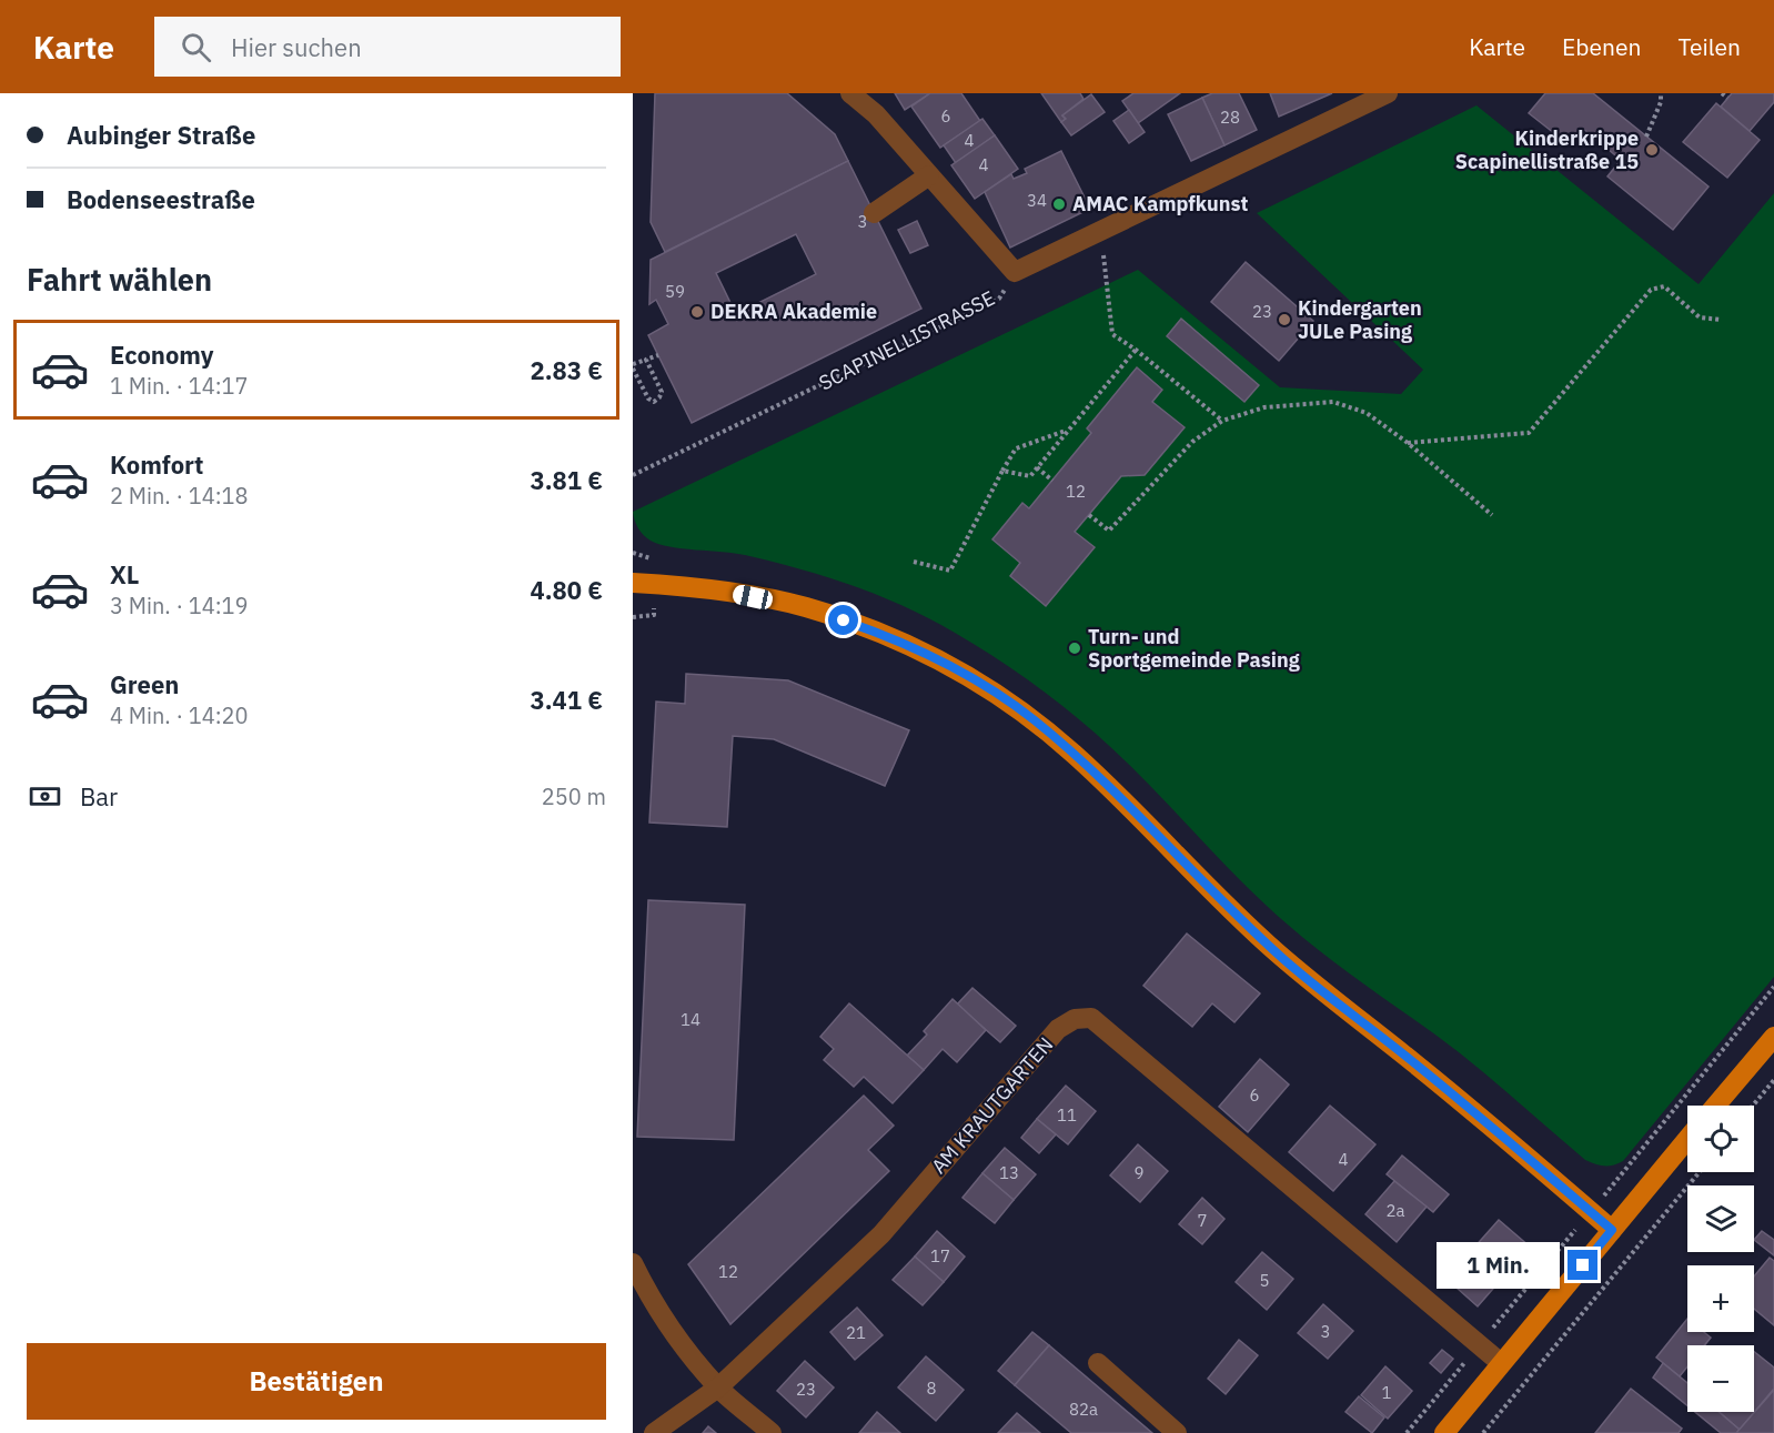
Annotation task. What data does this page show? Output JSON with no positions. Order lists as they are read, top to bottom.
{
  "streets": {
    "street": ["AM KRAUTGARTEN"],
    "path": ["SCAPINELLISTRASSE"]
  },
  "places": [
    "Kinderkrippe Scapinellistraße 15",
    "AMAC Kampfkunst",
    "DEKRA Akademie",
    "Kindergarten JULe Pasing",
    "Turn- und Sportgemeinde Pasing"
  ],
  "house_numbers": [
    "6",
    "28",
    "4",
    "4",
    "34",
    "3",
    "59",
    "23",
    "12",
    "14",
    "6",
    "11",
    "4",
    "13",
    "9",
    "2a",
    "7",
    "17",
    "12",
    "5",
    "3",
    "21",
    "8",
    "23",
    "1",
    "82a"
  ],
  "page": {
    "header": "Karte",
    "search": "Hier suchen",
    "nav": ["Karte", "Ebenen", "Teilen"],
    "banner": ["Aubinger Straße", "Bodenseestraße"],
    "heading": "Fahrt wählen",
    "list": [
      {
        "name": "Economy",
        "note": "1 Min. · 14:17",
        "value": "2.83 €"
      },
      {
        "name": "Komfort",
        "note": "2 Min. · 14:18",
        "value": "3.81 €"
      },
      {
        "name": "XL",
        "note": "3 Min. · 14:19",
        "value": "4.80 €"
      },
      {
        "name": "Green",
        "note": "4 Min. · 14:20",
        "value": "3.41 €"
      }
    ],
    "pay": ["Bar", "250 m"],
    "map_buttons": ["+", "−"],
    "bubble": "1 Min.",
    "buttons": "Bestätigen"
  }
}
